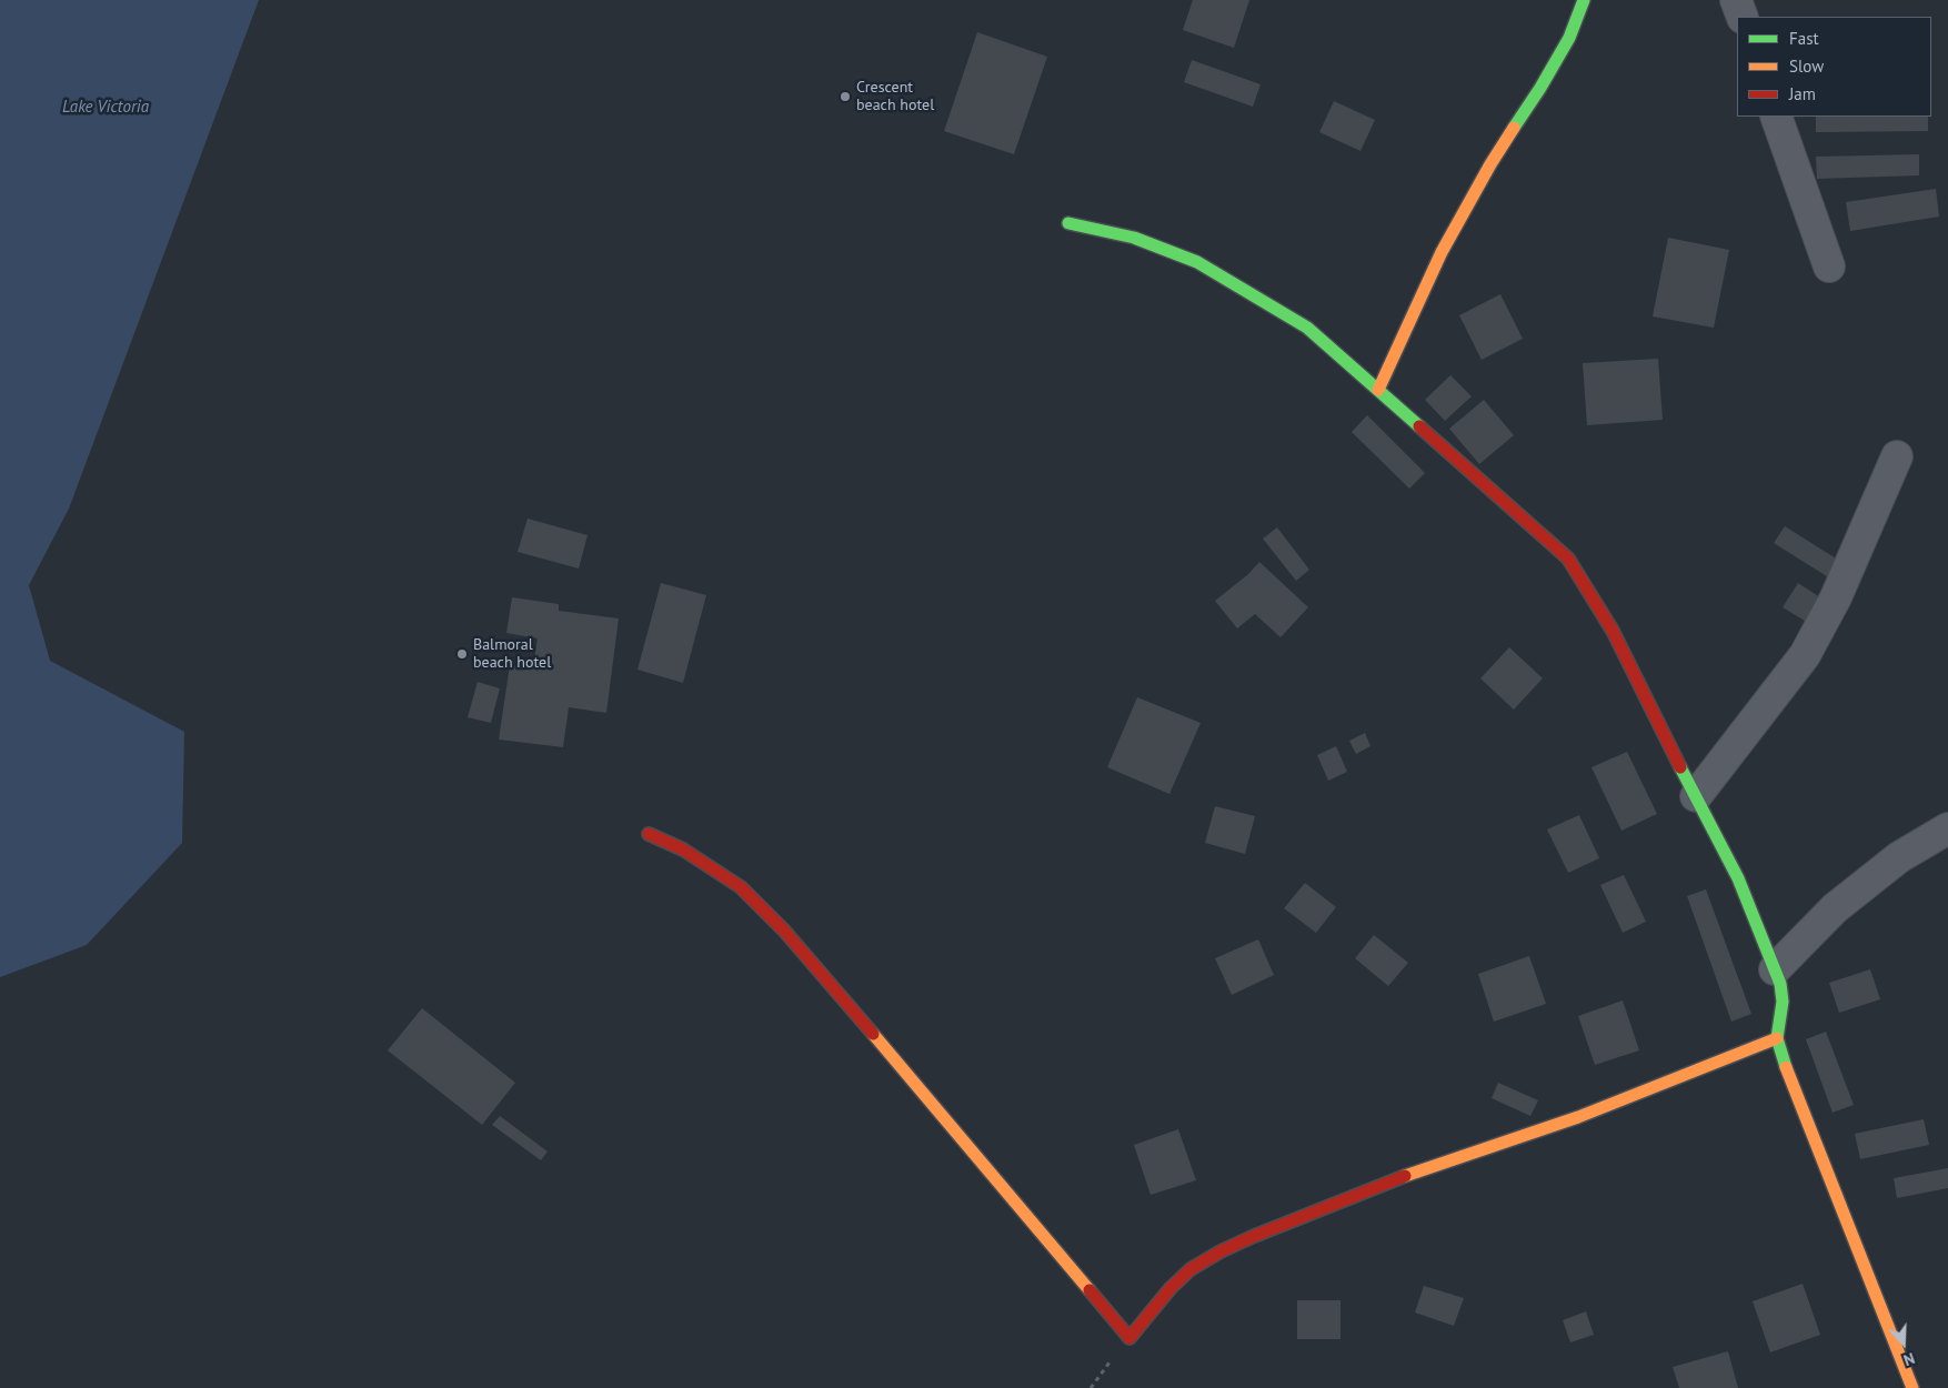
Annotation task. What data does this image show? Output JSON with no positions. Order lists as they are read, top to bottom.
{
  "water": ["Lake Victoria"],
  "places": ["Crescent beach hotel", "Balmoral beach hotel"],
  "legend": ["Fast", "Slow", "Jam"],
  "north": "bottom"
}
